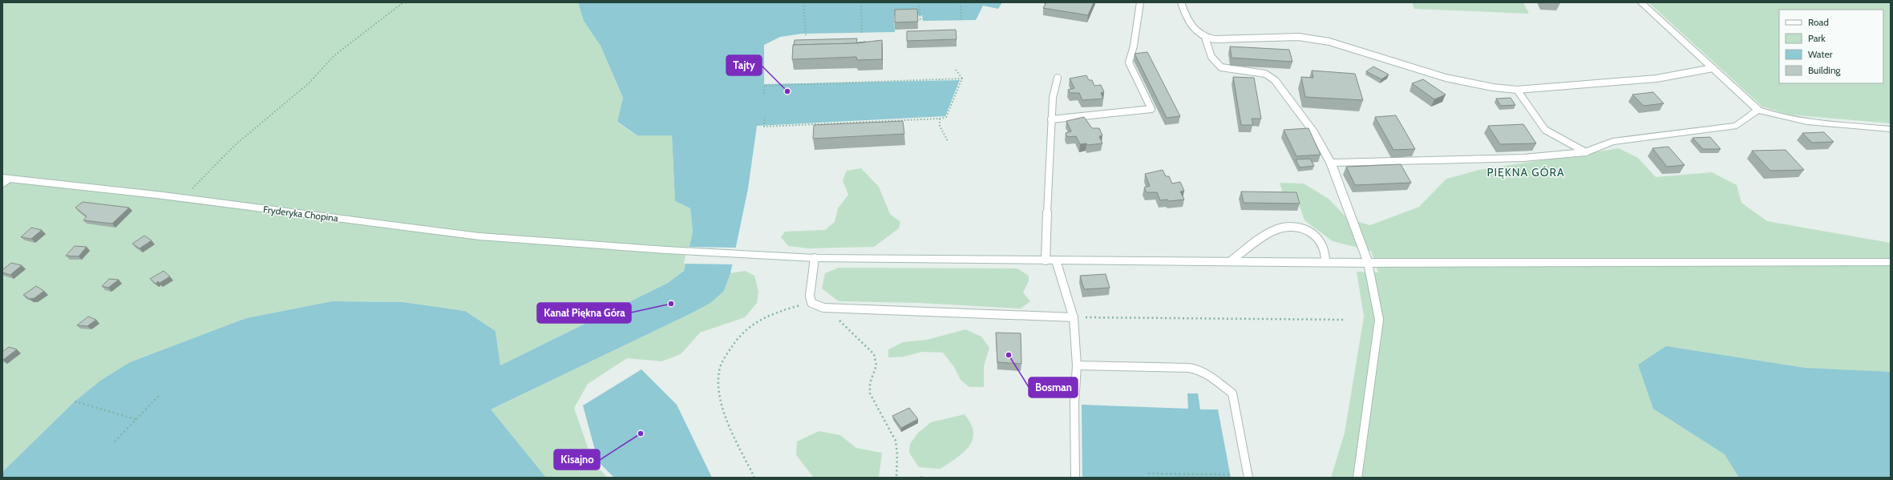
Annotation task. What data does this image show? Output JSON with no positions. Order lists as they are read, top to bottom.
{
  "streets": {
    "main road": ["Fryderyka Chopina"]
  },
  "districts": ["PIĘKNA GÓRA"],
  "places": [
    "Tajty",
    "Kanał Piękna Góra",
    "Bosman",
    "Kisajno"
  ],
  "legend": [
    "Road",
    "Park",
    "Water",
    "Building"
  ]
}
